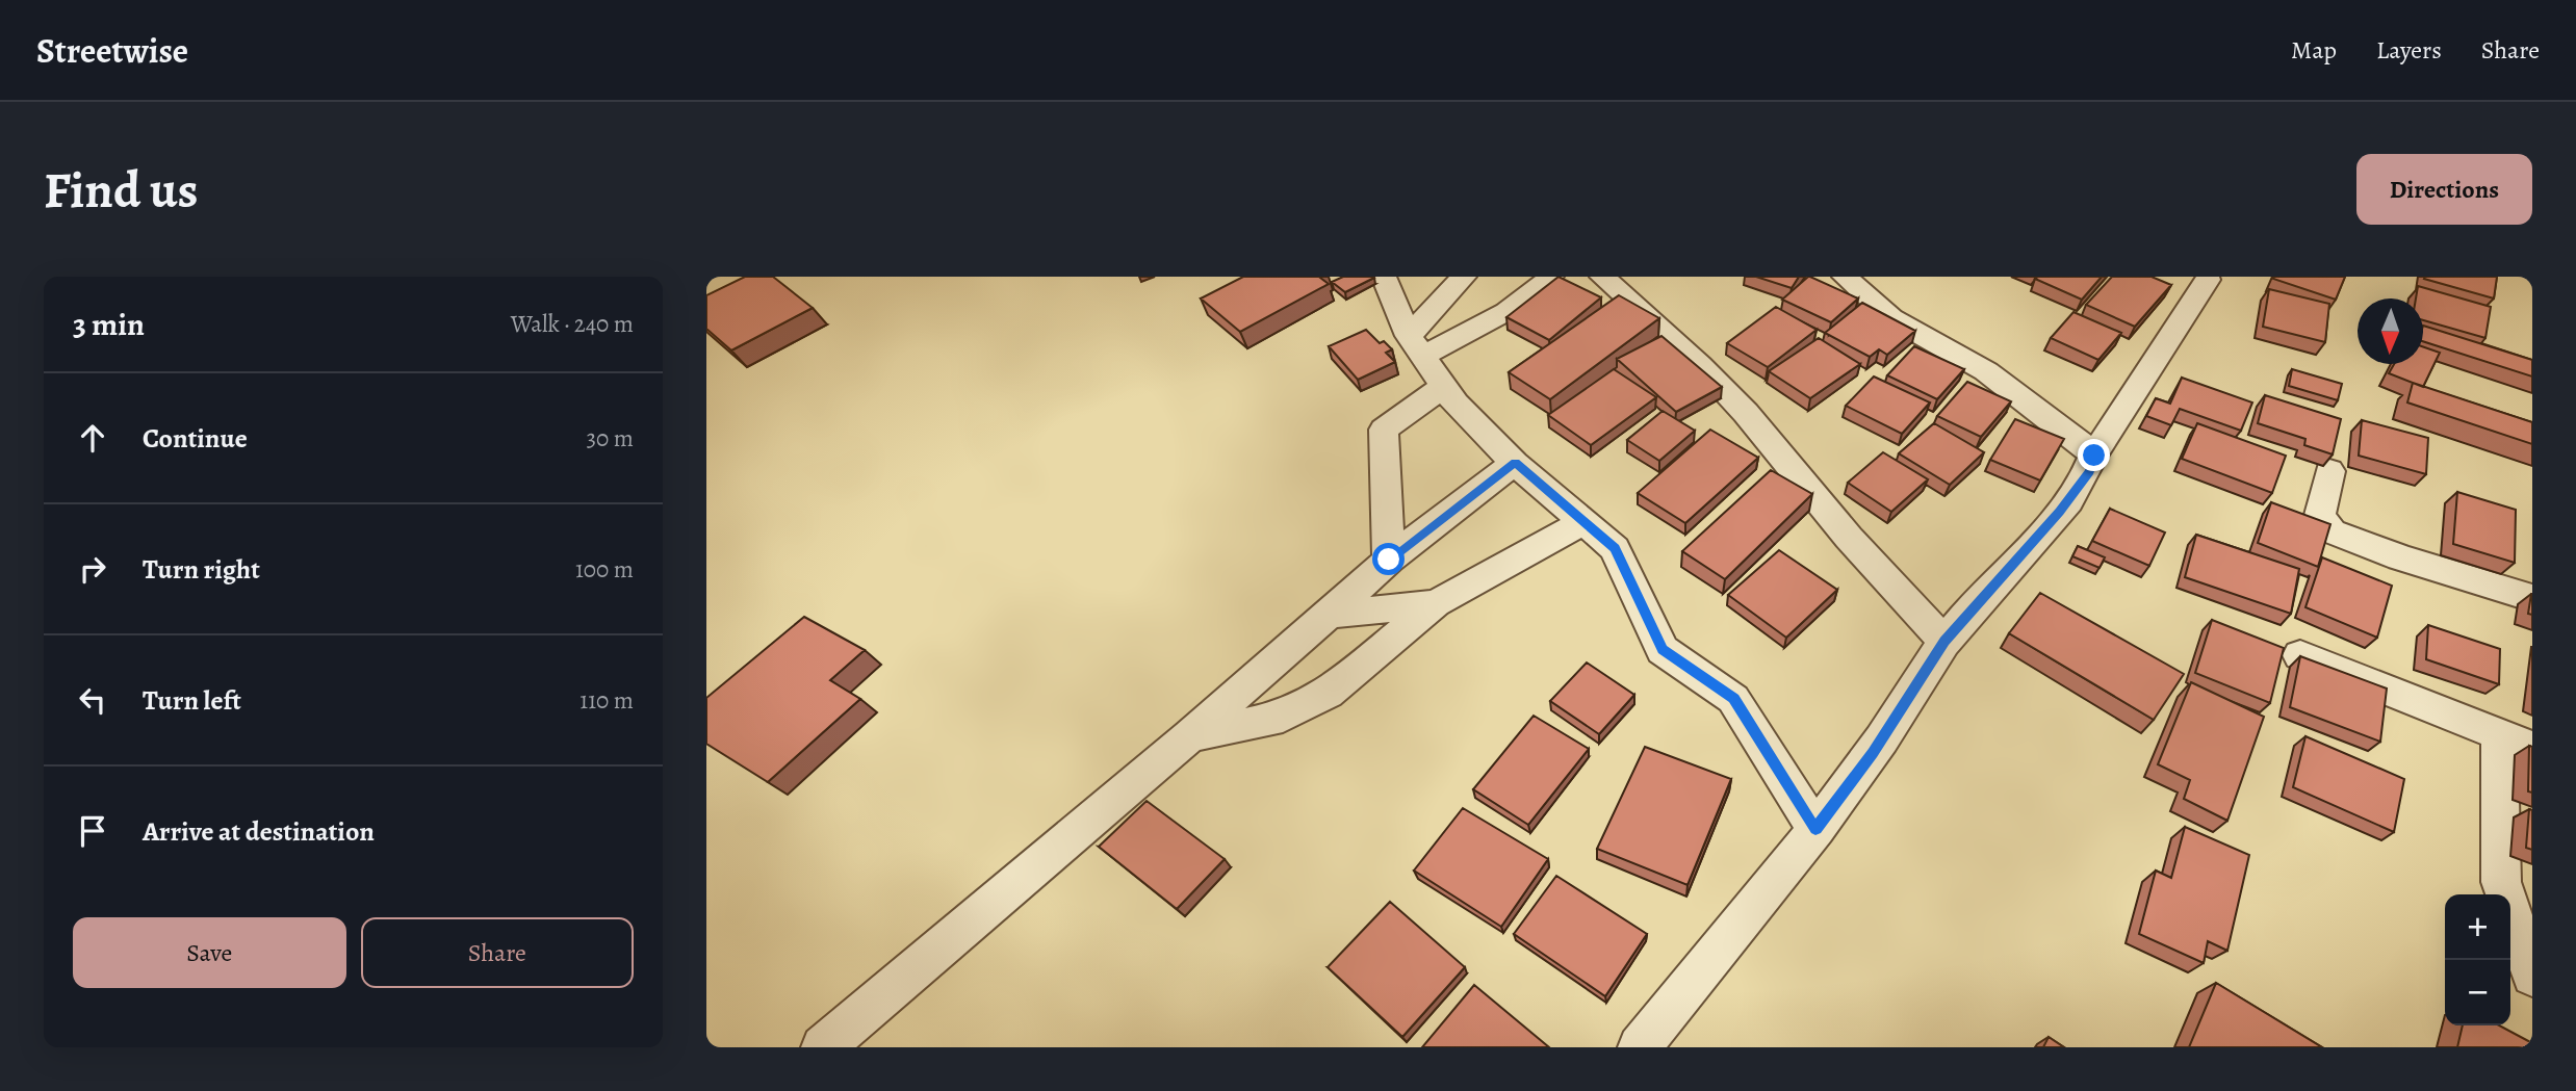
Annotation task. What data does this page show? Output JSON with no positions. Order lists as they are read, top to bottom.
{
  "north": "bottom",
  "page": {
    "header": "Streetwise",
    "nav": ["Map", "Layers", "Share"],
    "buttons": [
      "Directions",
      ["Save", "Share"]
    ],
    "title": "Find us",
    "heading": ["3 min", "Walk · 240 m"],
    "list": [
      ["Continue", "30 m"],
      ["Turn right", "100 m"],
      ["Turn left", "110 m"],
      "Arrive at destination"
    ],
    "map_buttons": ["+", "−"]
  }
}
